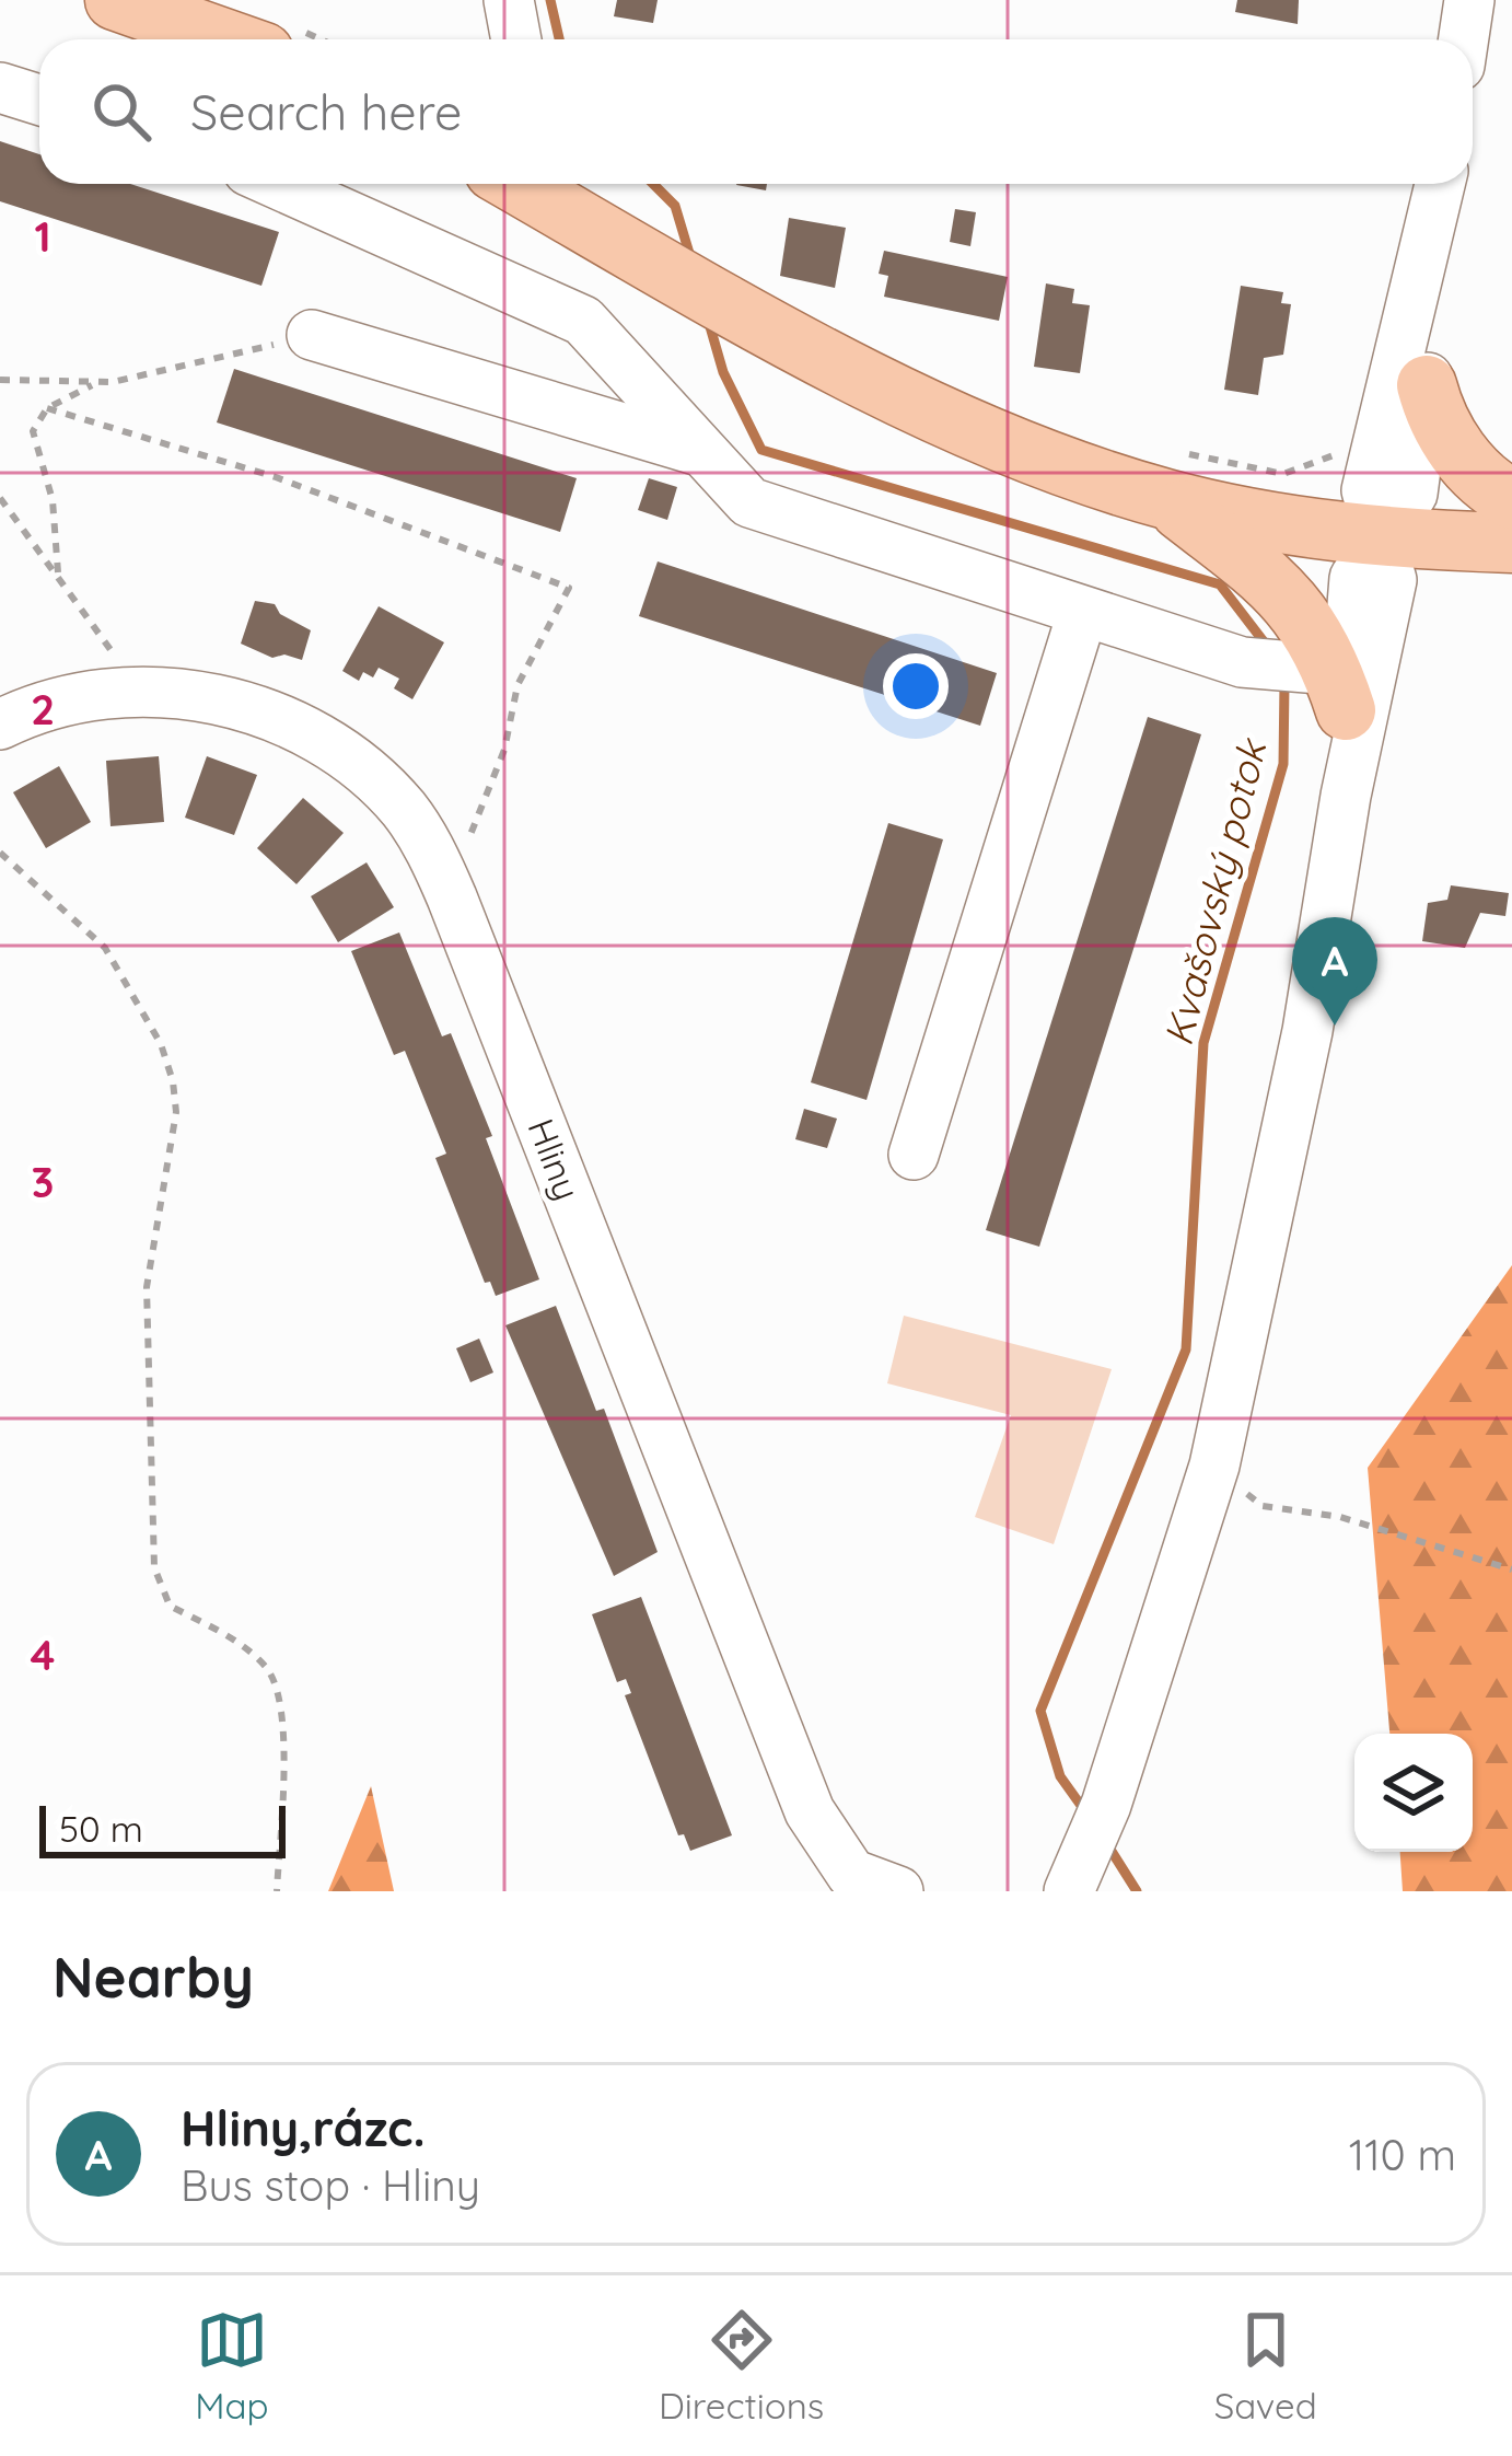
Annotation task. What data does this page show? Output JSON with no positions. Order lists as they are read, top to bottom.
{
  "streets": {
    "street": ["Hliny"]
  },
  "water": ["Kvašovský potok"],
  "scale_bar": "50 m",
  "page": {
    "search": "Search here",
    "pins": "A",
    "scale": "50 m",
    "heading": "Nearby",
    "list": [
      {
        "mark": "A",
        "name": "Hliny,rázc.",
        "note": "Bus stop · Hliny",
        "value": "110 m"
      }
    ],
    "nav": ["Map", "Directions", "Saved"]
  },
  "grid": {
    "rows": [
      "1",
      "2",
      "3",
      "4"
    ]
  }
}
